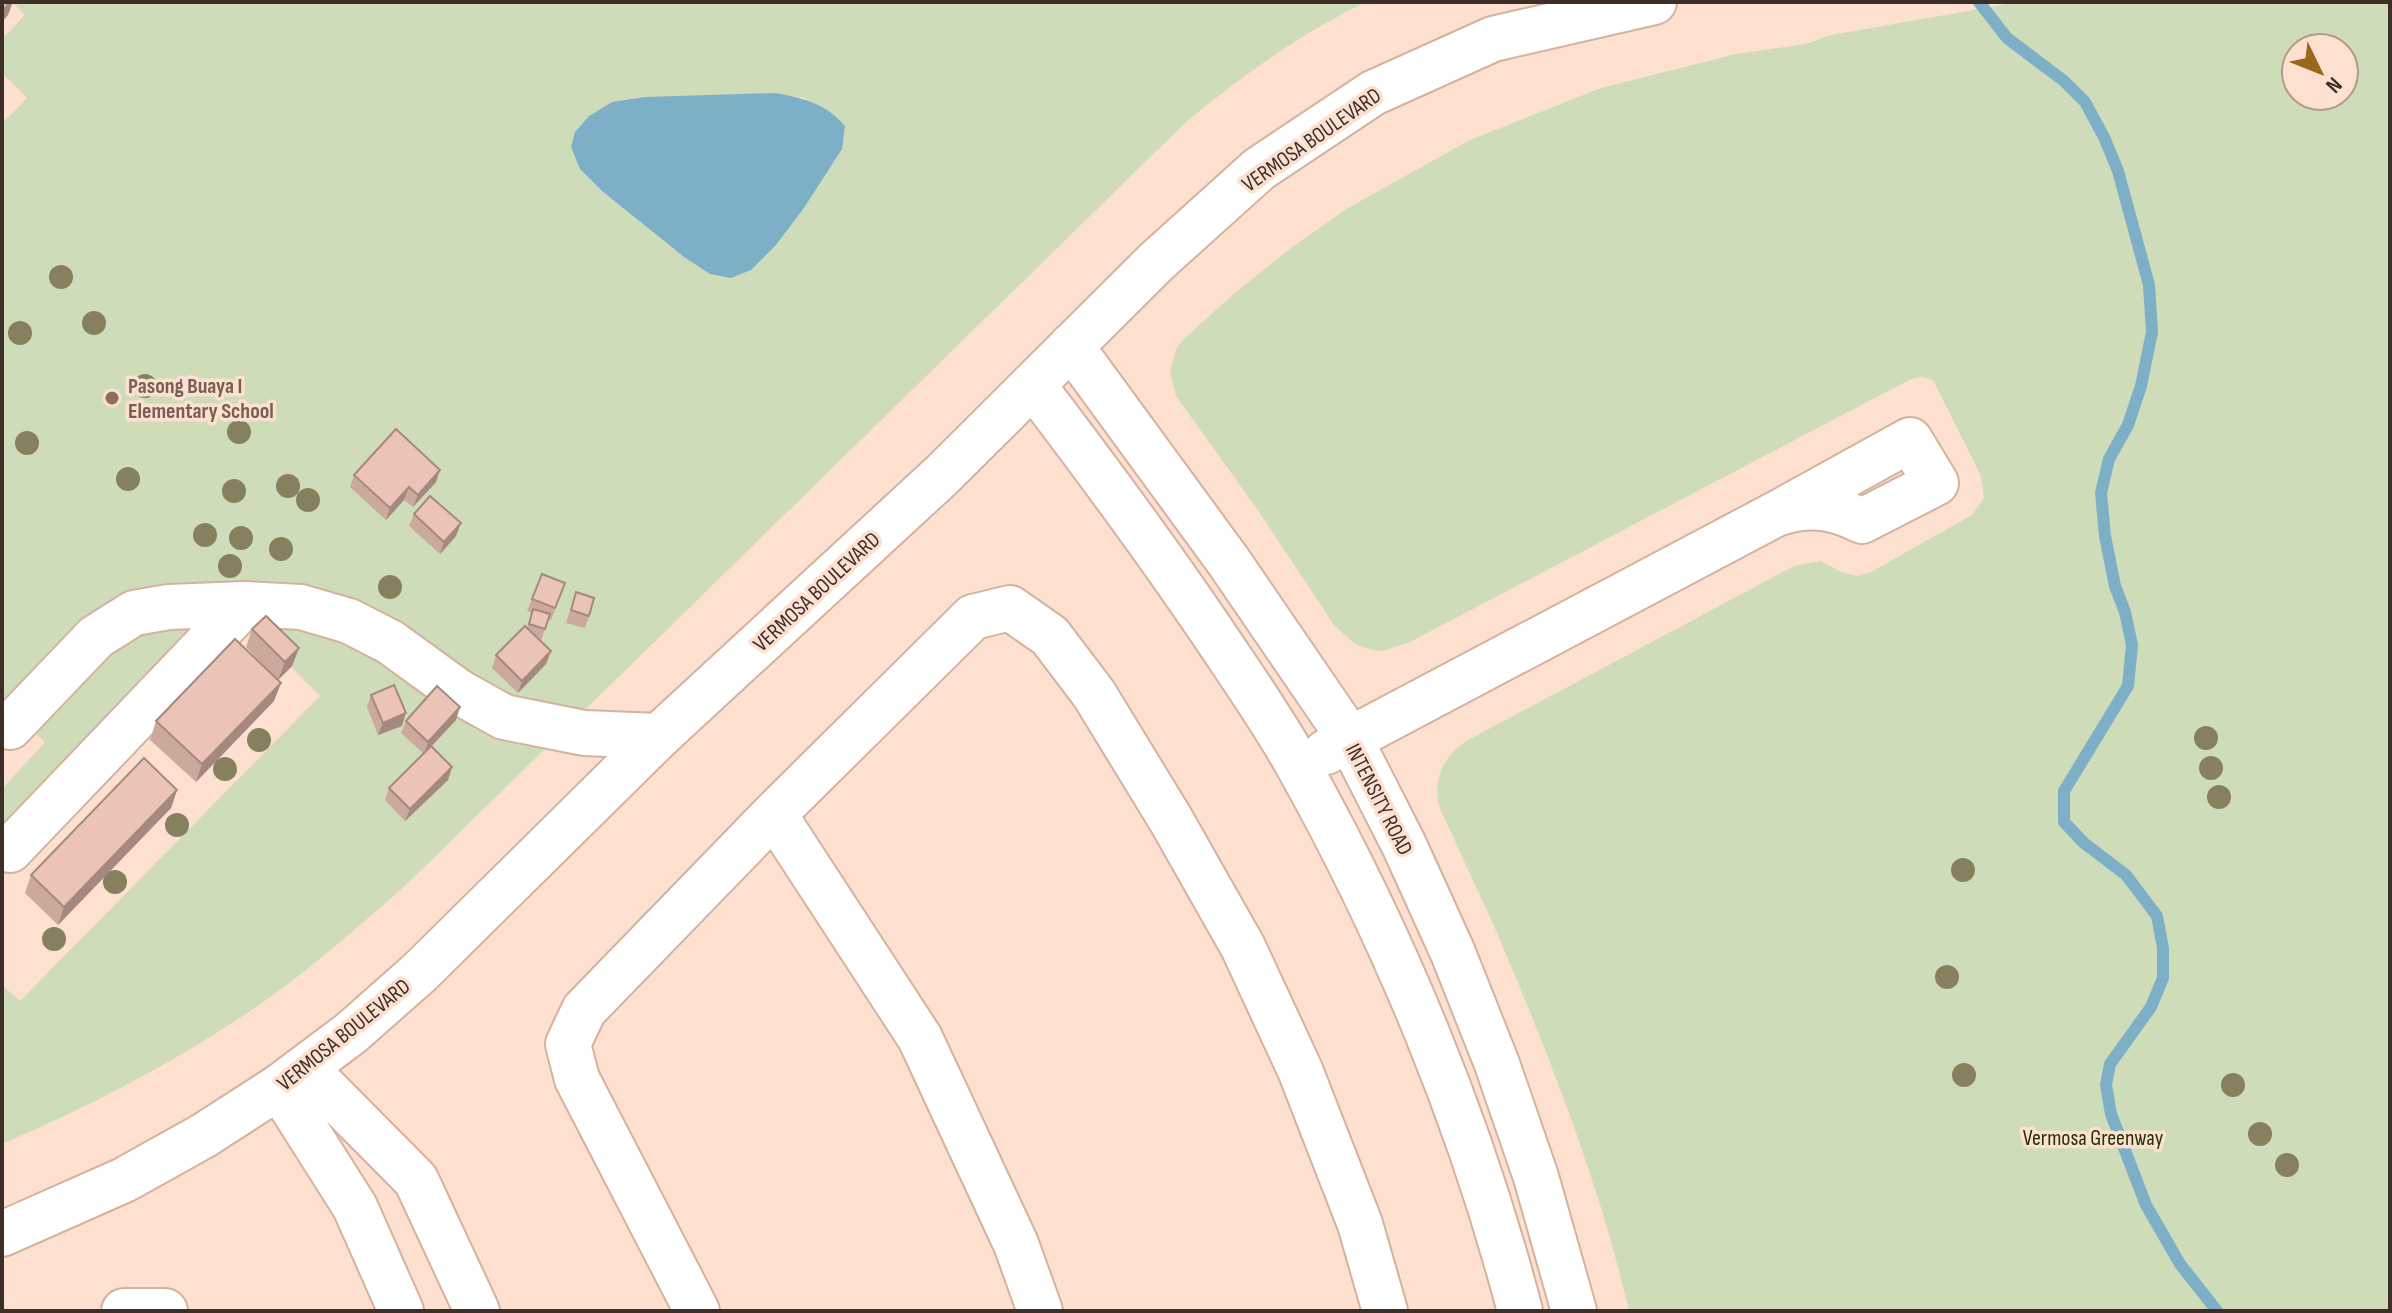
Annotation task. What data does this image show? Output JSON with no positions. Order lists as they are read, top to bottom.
{
  "streets": {
    "street": ["VERMOSA BOULEVARD", "INTENSITY ROAD"]
  },
  "crossings": [
    ["VERMOSA BOULEVARD", "INTENSITY ROAD"]
  ],
  "parks": ["Vermosa Greenway"],
  "places": ["Pasong Buaya I Elementary School"],
  "north": "bottom right"
}
